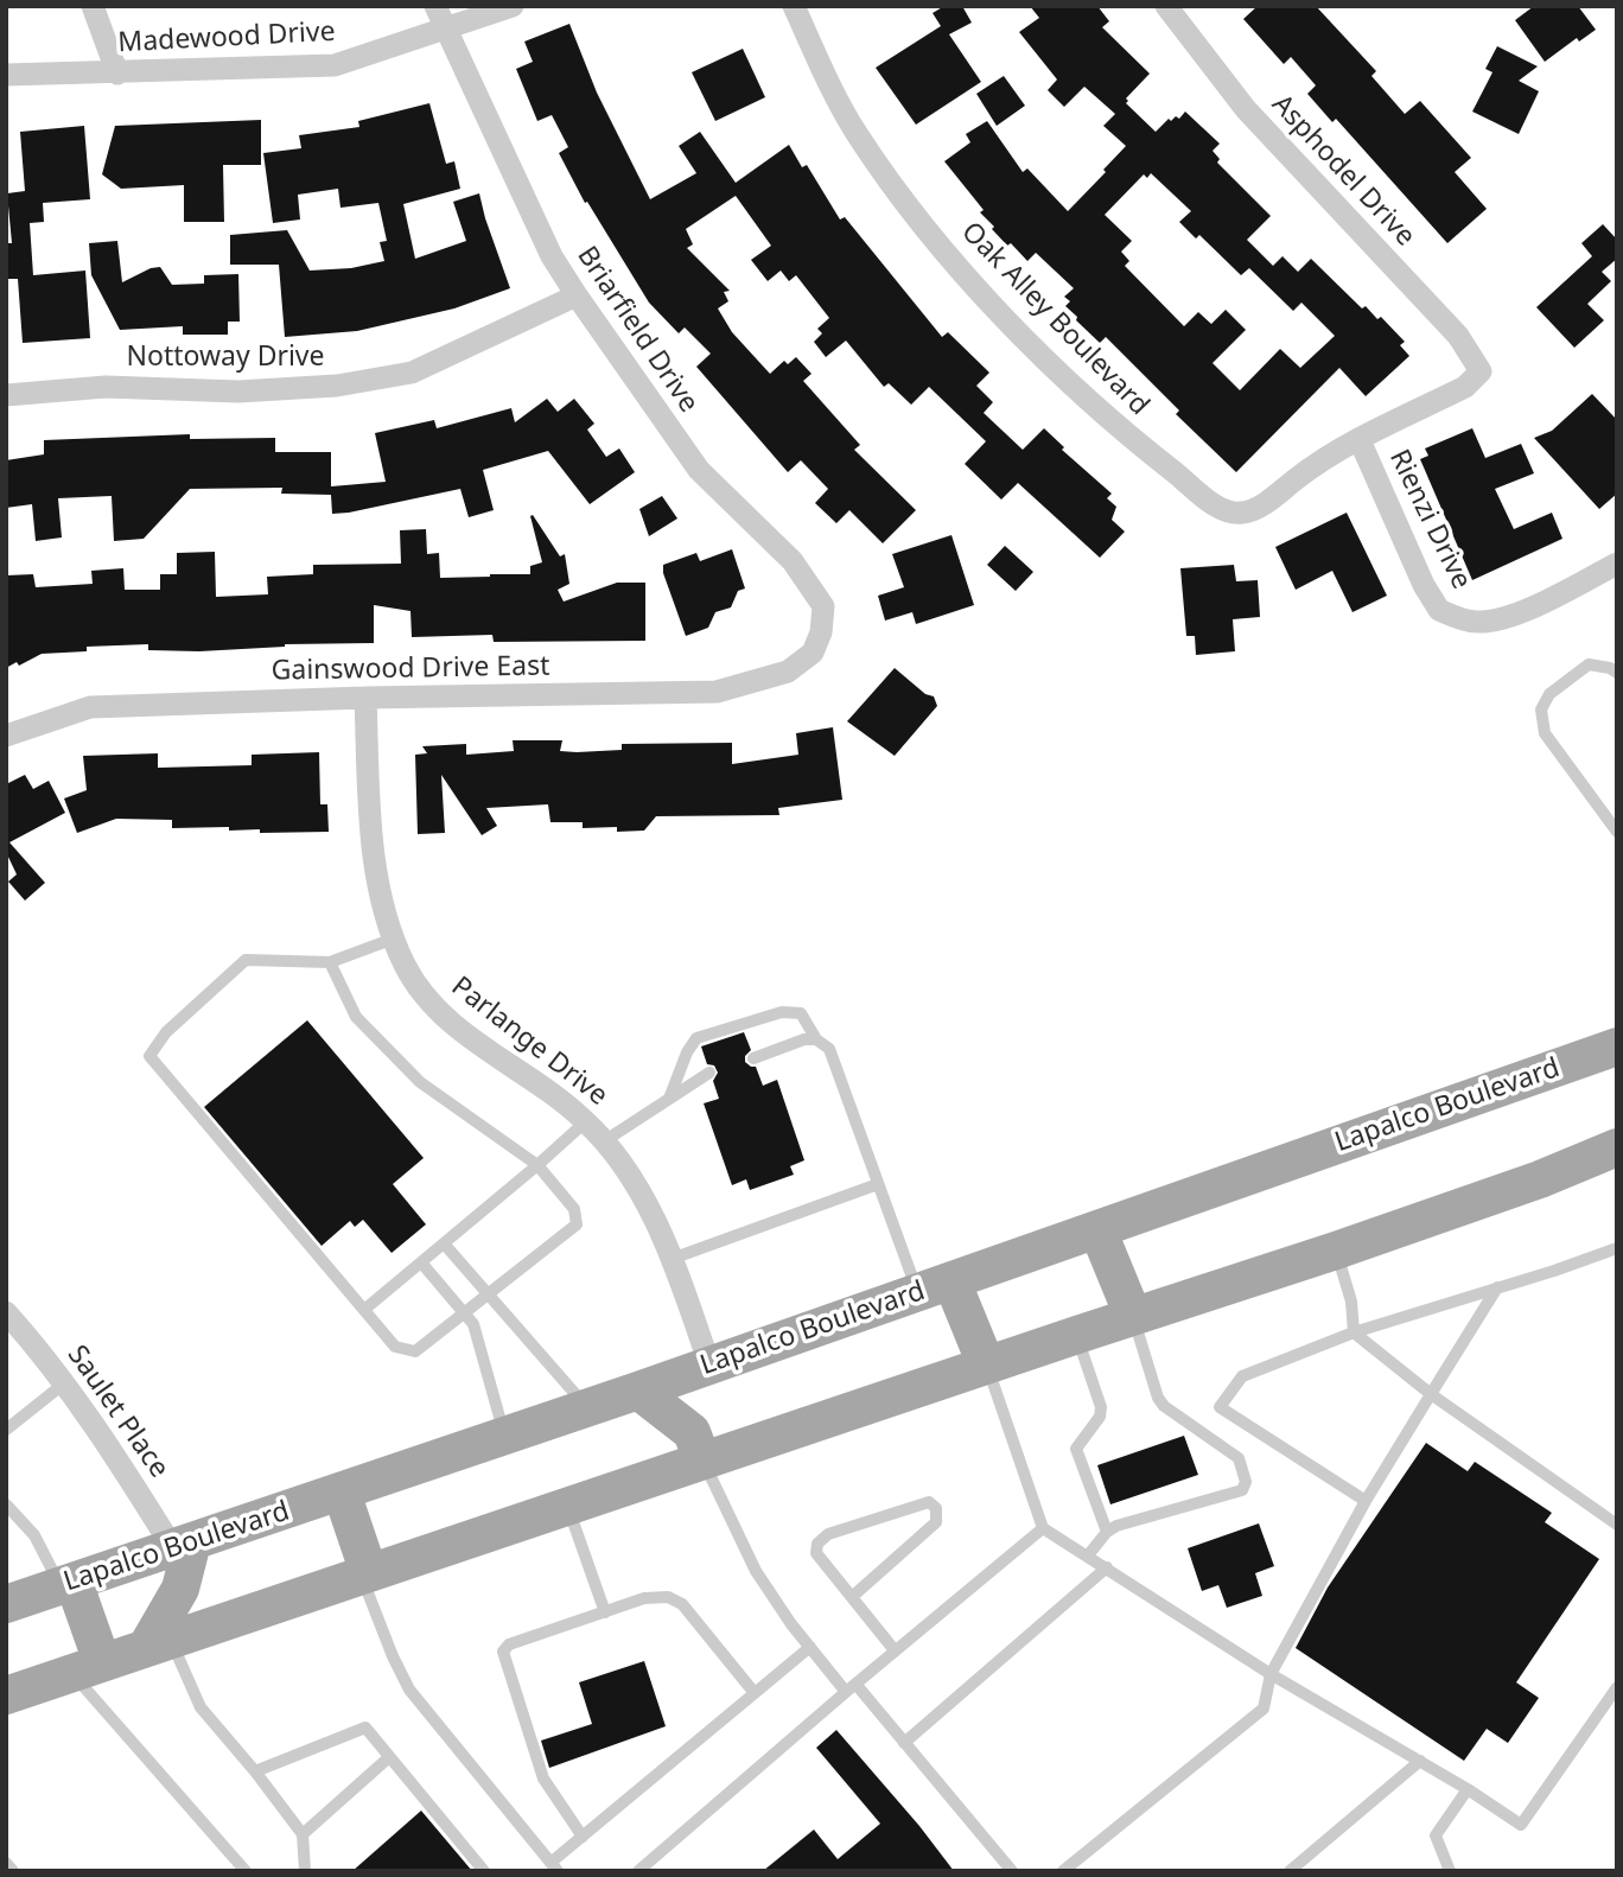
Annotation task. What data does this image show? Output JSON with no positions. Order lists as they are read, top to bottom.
{
  "streets": {
    "main road": ["Lapalco Boulevard"],
    "street": [
      "Madewood Drive",
      "Asphodel Drive",
      "Oak Alley Boulevard",
      "Briarfield Drive",
      "Nottoway Drive",
      "Rienzi Drive",
      "Gainswood Drive East",
      "Parlange Drive",
      "Saulet Place"
    ]
  },
  "crossings": [
    ["Madewood Drive", "Briarfield Drive"],
    ["Asphodel Drive", "Oak Alley Boulevard"],
    ["Oak Alley Boulevard", "Rienzi Drive"],
    ["Briarfield Drive", "Nottoway Drive"],
    ["Briarfield Drive", "Gainswood Drive East"],
    ["Gainswood Drive East", "Parlange Drive"],
    ["Parlange Drive", "Lapalco Boulevard"],
    ["Lapalco Boulevard", "Saulet Place"]
  ]
}
